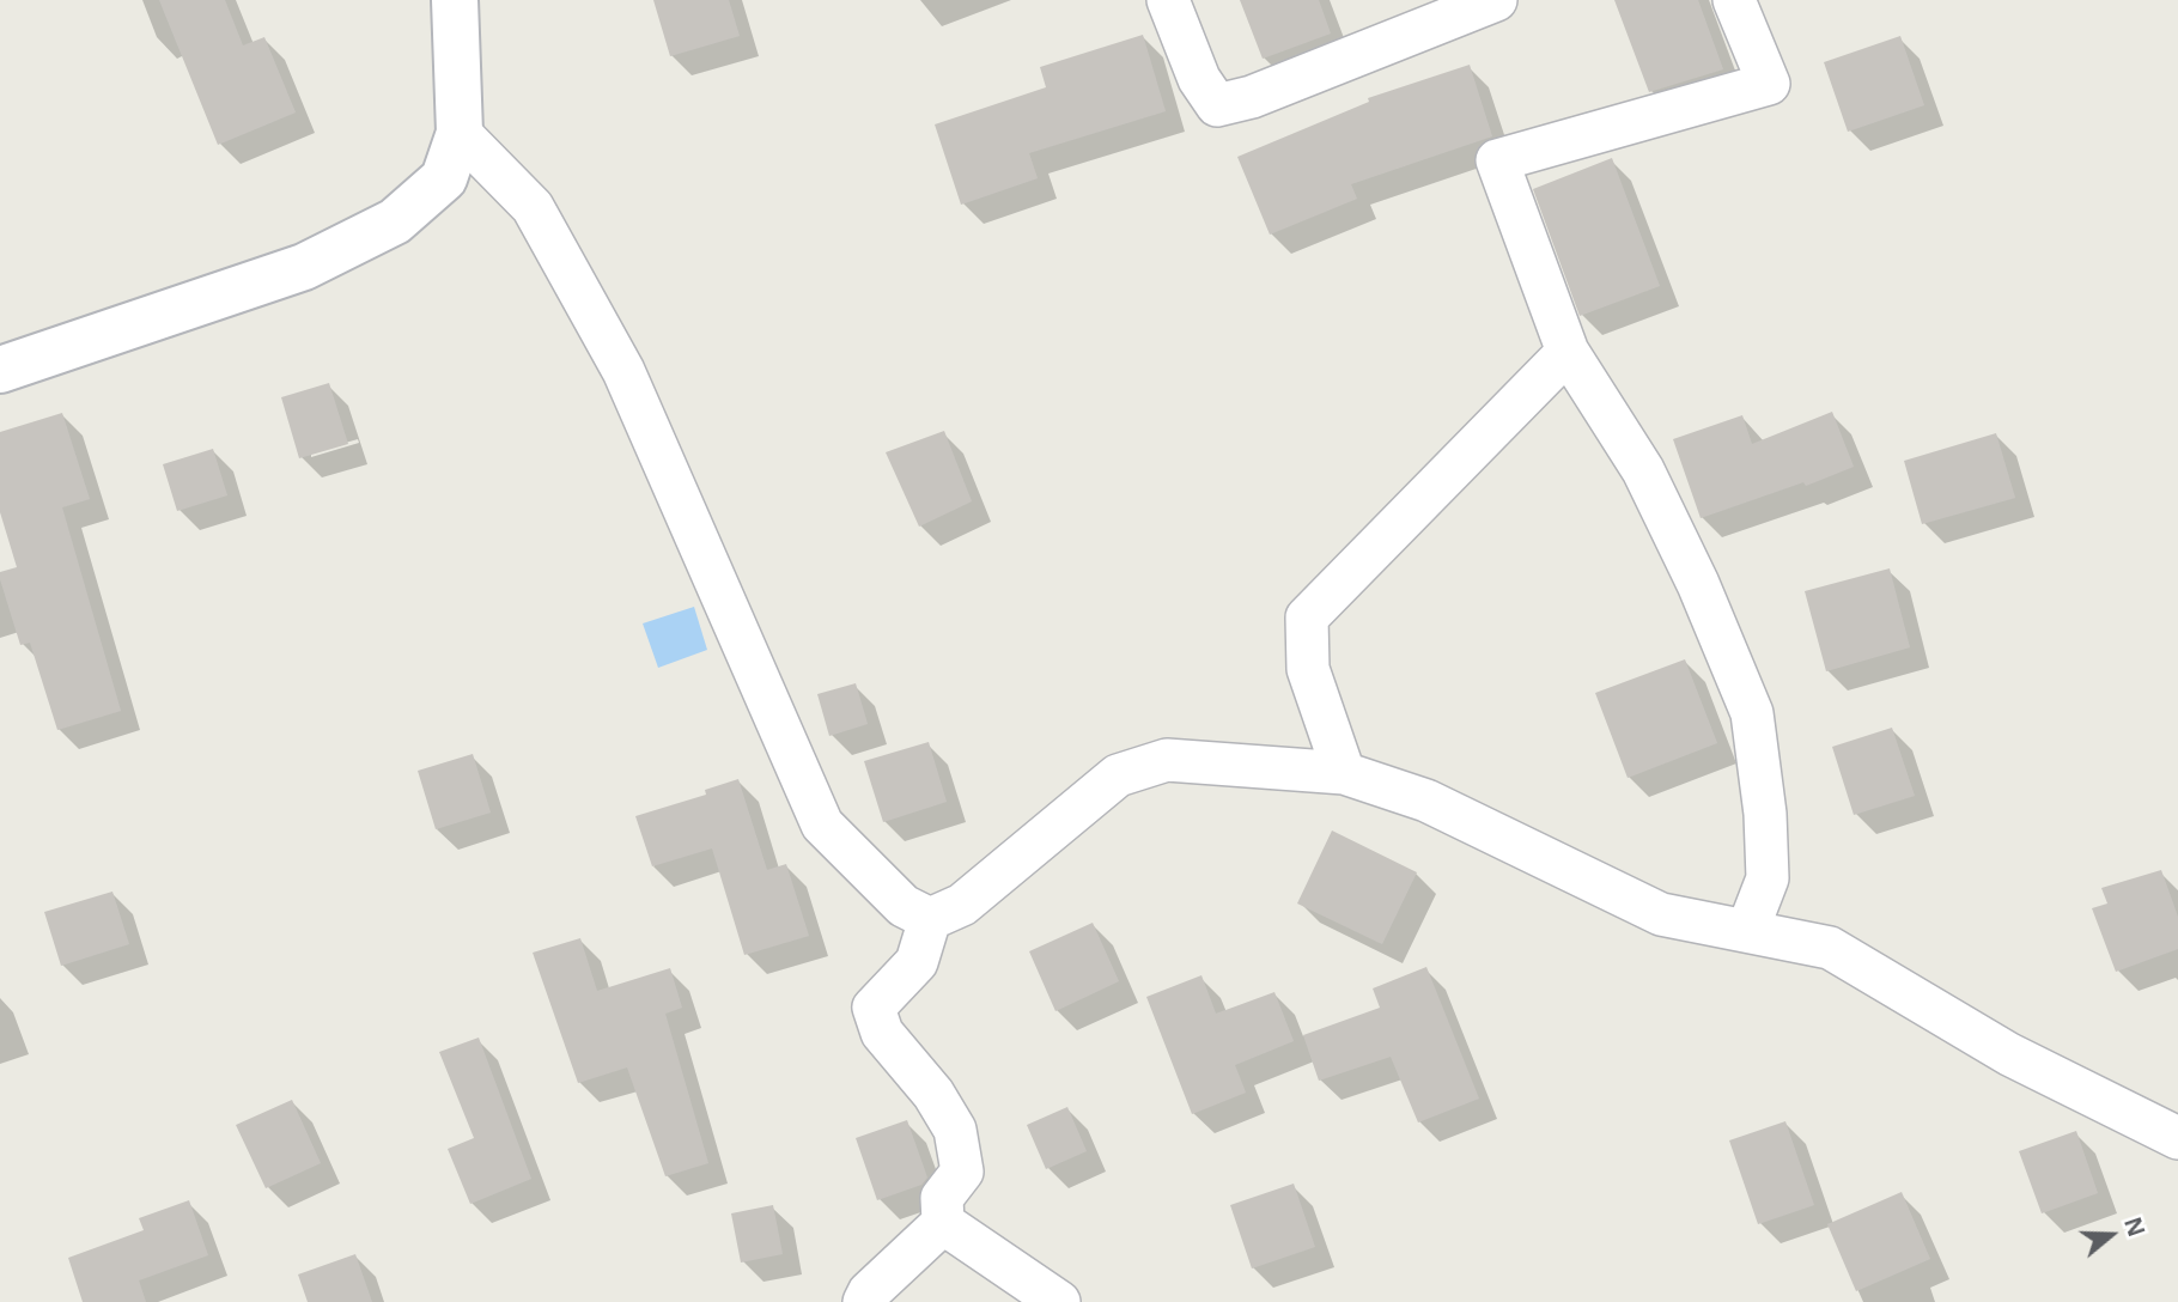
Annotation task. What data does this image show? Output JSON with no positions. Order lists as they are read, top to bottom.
{
  "north": "right"
}
